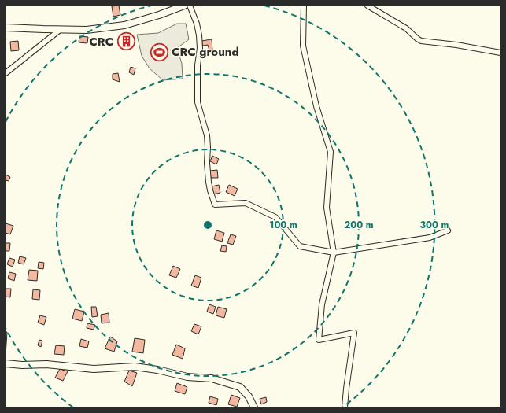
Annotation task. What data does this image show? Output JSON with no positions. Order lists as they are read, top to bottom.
{
  "places": {
    "building": ["CRC"],
    "sports": ["CRC ground"]
  },
  "rings": ["100 m", "200 m", "300 m"]
}
